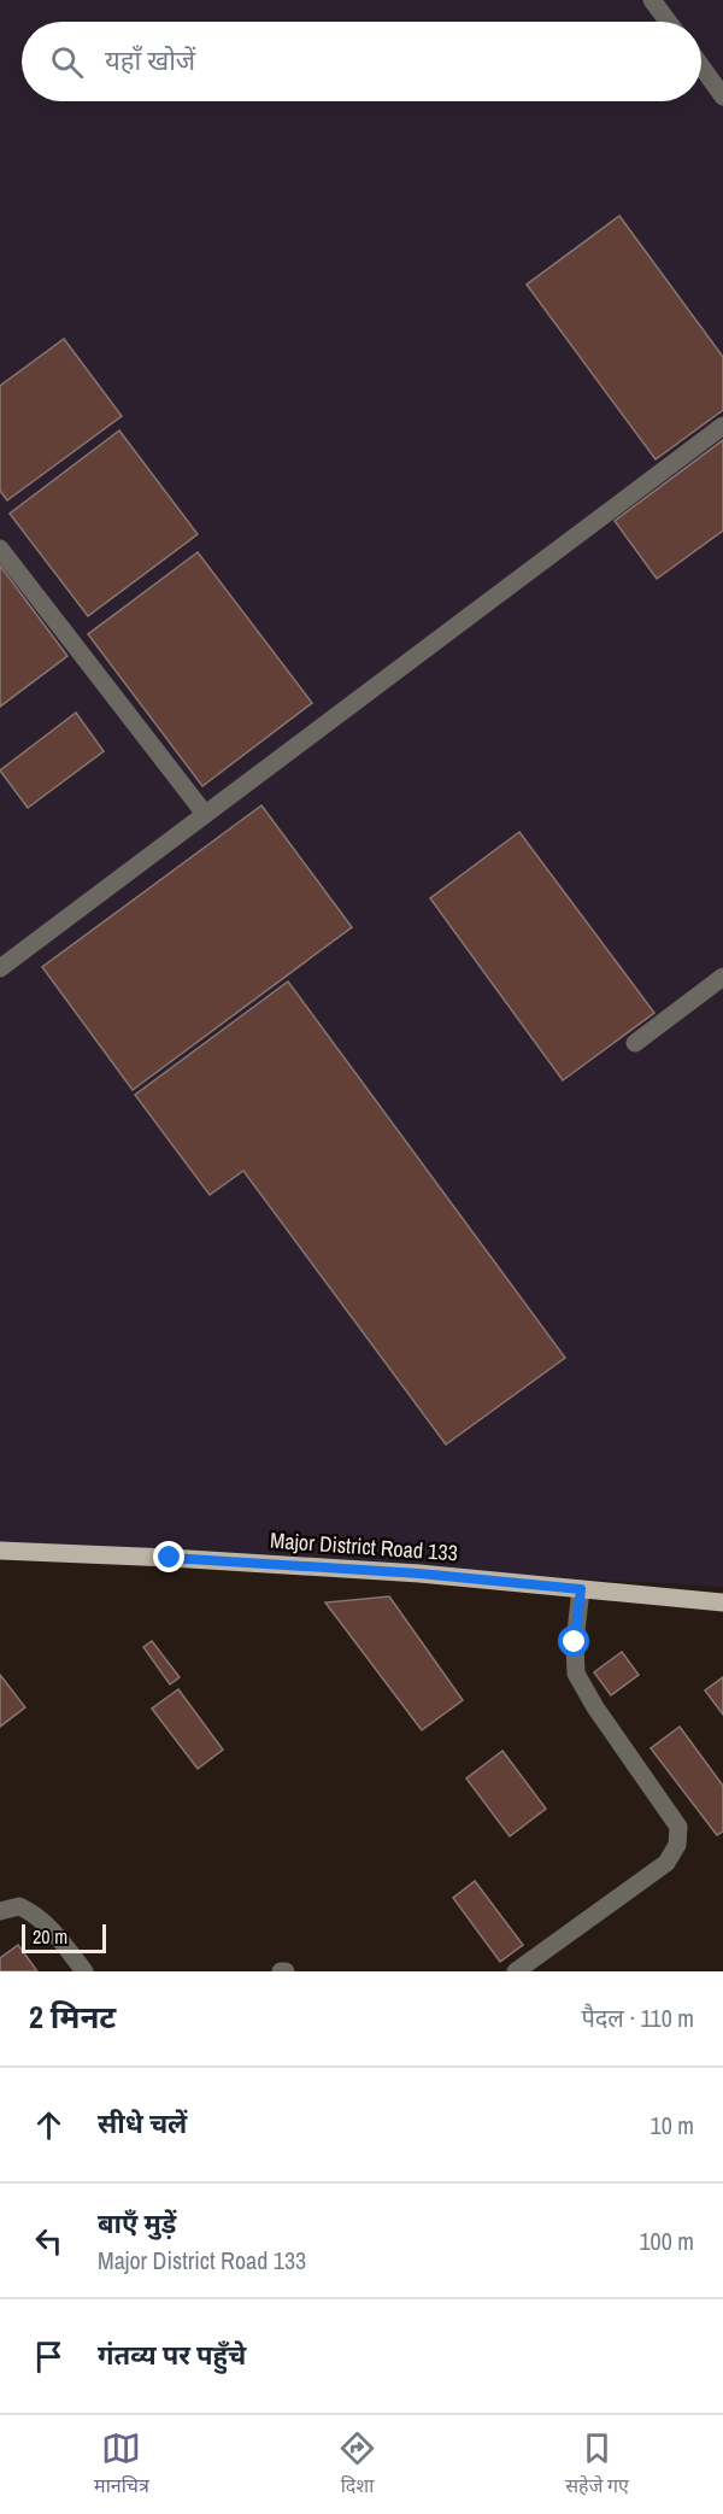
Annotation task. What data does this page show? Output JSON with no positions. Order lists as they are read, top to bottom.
{
  "streets": {
    "main road": ["Major District Road 133"]
  },
  "scale_bar": "20 m",
  "page": {
    "search": "यहाँ खोजें",
    "scale": "20 m",
    "heading": ["2 मिनट", "पैदल · 110 m"],
    "list": [
      ["सीधे चलें", "10 m"],
      ["बाएँ मुड़ें", "Major District Road 133", "100 m"],
      "गंतव्य पर पहुँचे"
    ],
    "nav": ["मानचित्र", "दिशा", "सहेजे गए"]
  }
}
